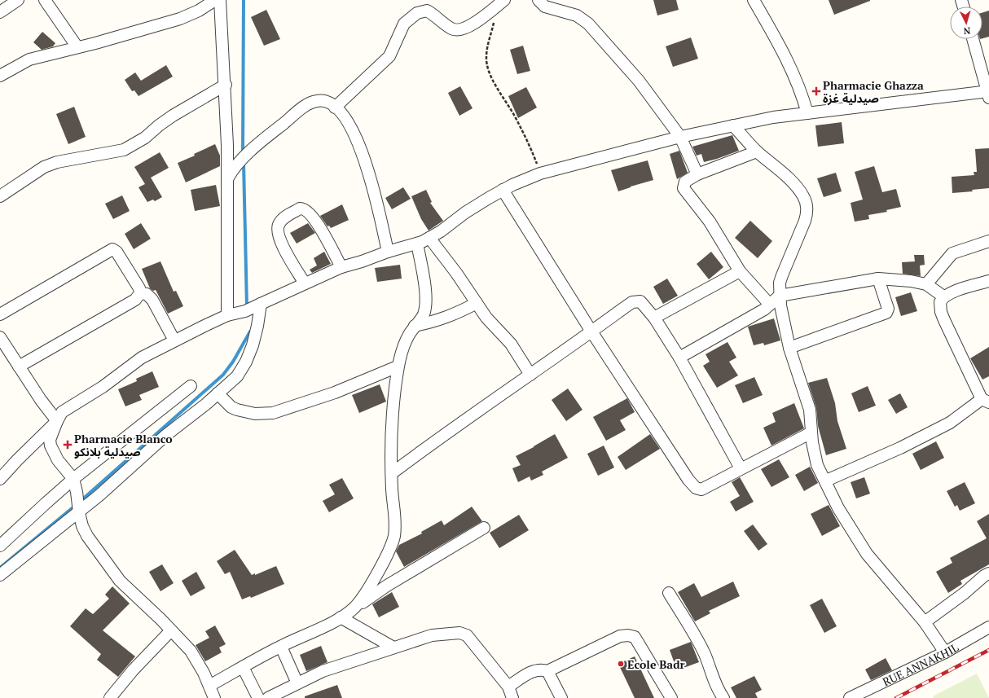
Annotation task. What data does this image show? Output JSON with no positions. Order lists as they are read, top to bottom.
{
  "streets": {
    "street": ["RUE ANNAKHIL"]
  },
  "places": {
    "health": ["Pharmacie Ghazza صيدلية غزة", "Pharmacie Blanco صيدلية بلانكو"],
    "other": ["Ecole Badr"]
  },
  "north": "bottom"
}
